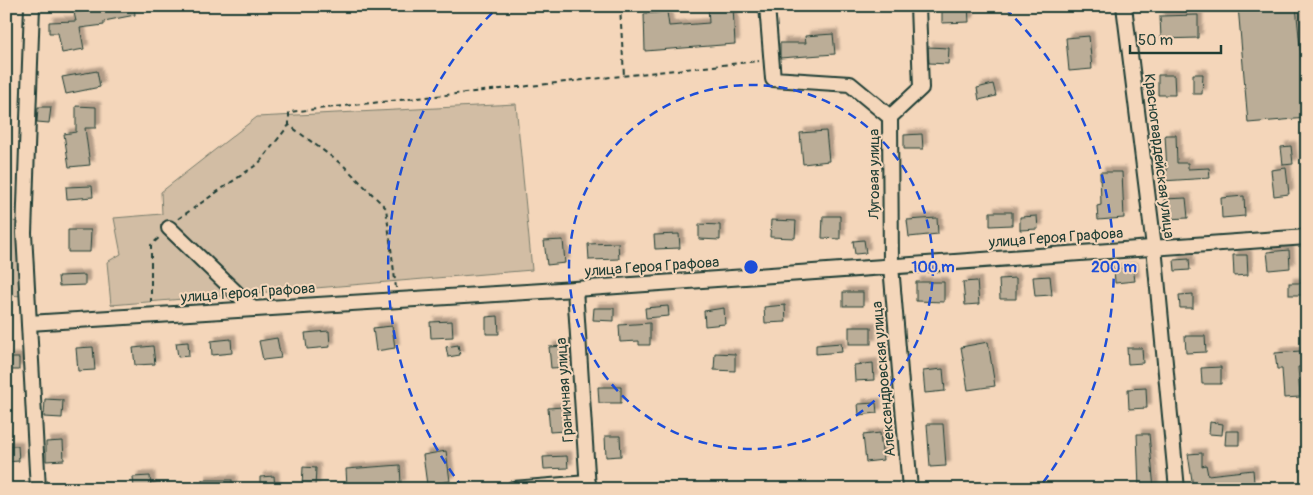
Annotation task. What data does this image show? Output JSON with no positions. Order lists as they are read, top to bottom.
{
  "streets": {
    "street": [
      "Красногвардейская улица",
      "Луговая улица",
      "улица Героя Графова",
      "Александровская улица",
      "Граничная улица"
    ]
  },
  "crossings": [
    ["Красногвардейская улица", "улица Героя Графова"],
    ["Луговая улица", "улица Героя Графова"],
    ["Луговая улица", "Александровская улица"],
    ["улица Героя Графова", "Александровская улица"],
    ["улица Героя Графова", "Граничная улица"]
  ],
  "scale_bar": "50 m",
  "rings": ["100 m", "200 m"]
}
